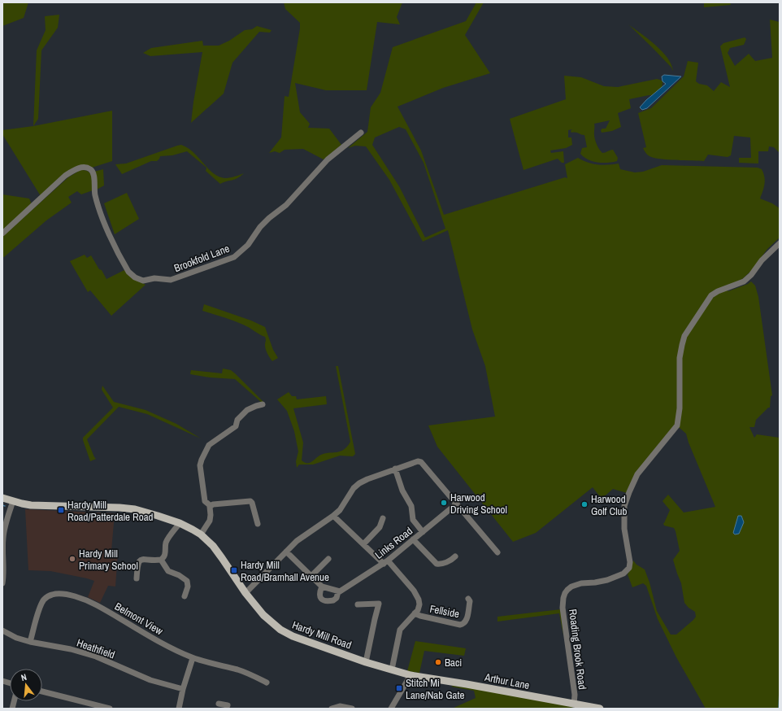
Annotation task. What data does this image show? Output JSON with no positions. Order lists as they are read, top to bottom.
{
  "streets": {
    "main road": ["Hardy Mill Road", "Arthur Lane"],
    "street": [
      "Brookfold Lane",
      "Links Road",
      "Fellside",
      "Belmont View",
      "Heathfield",
      "Roading Brook Road"
    ]
  },
  "crossings": [
    ["Belmont View", "Heathfield"],
    ["Hardy Mill Road", "Arthur Lane"],
    ["Roading Brook Road", "Arthur Lane"]
  ],
  "places": {
    "other": [
      "Harwood Driving School",
      "Harwood Golf Club",
      "Hardy Mill Primary School",
      "Baci"
    ],
    "transit": ["Hardy Mill Road/Patterdale Road", "Hardy Mill Road/Bramhall Avenue", "Stitch Mi Lane/Nab Gate"]
  },
  "north": "top"
}
